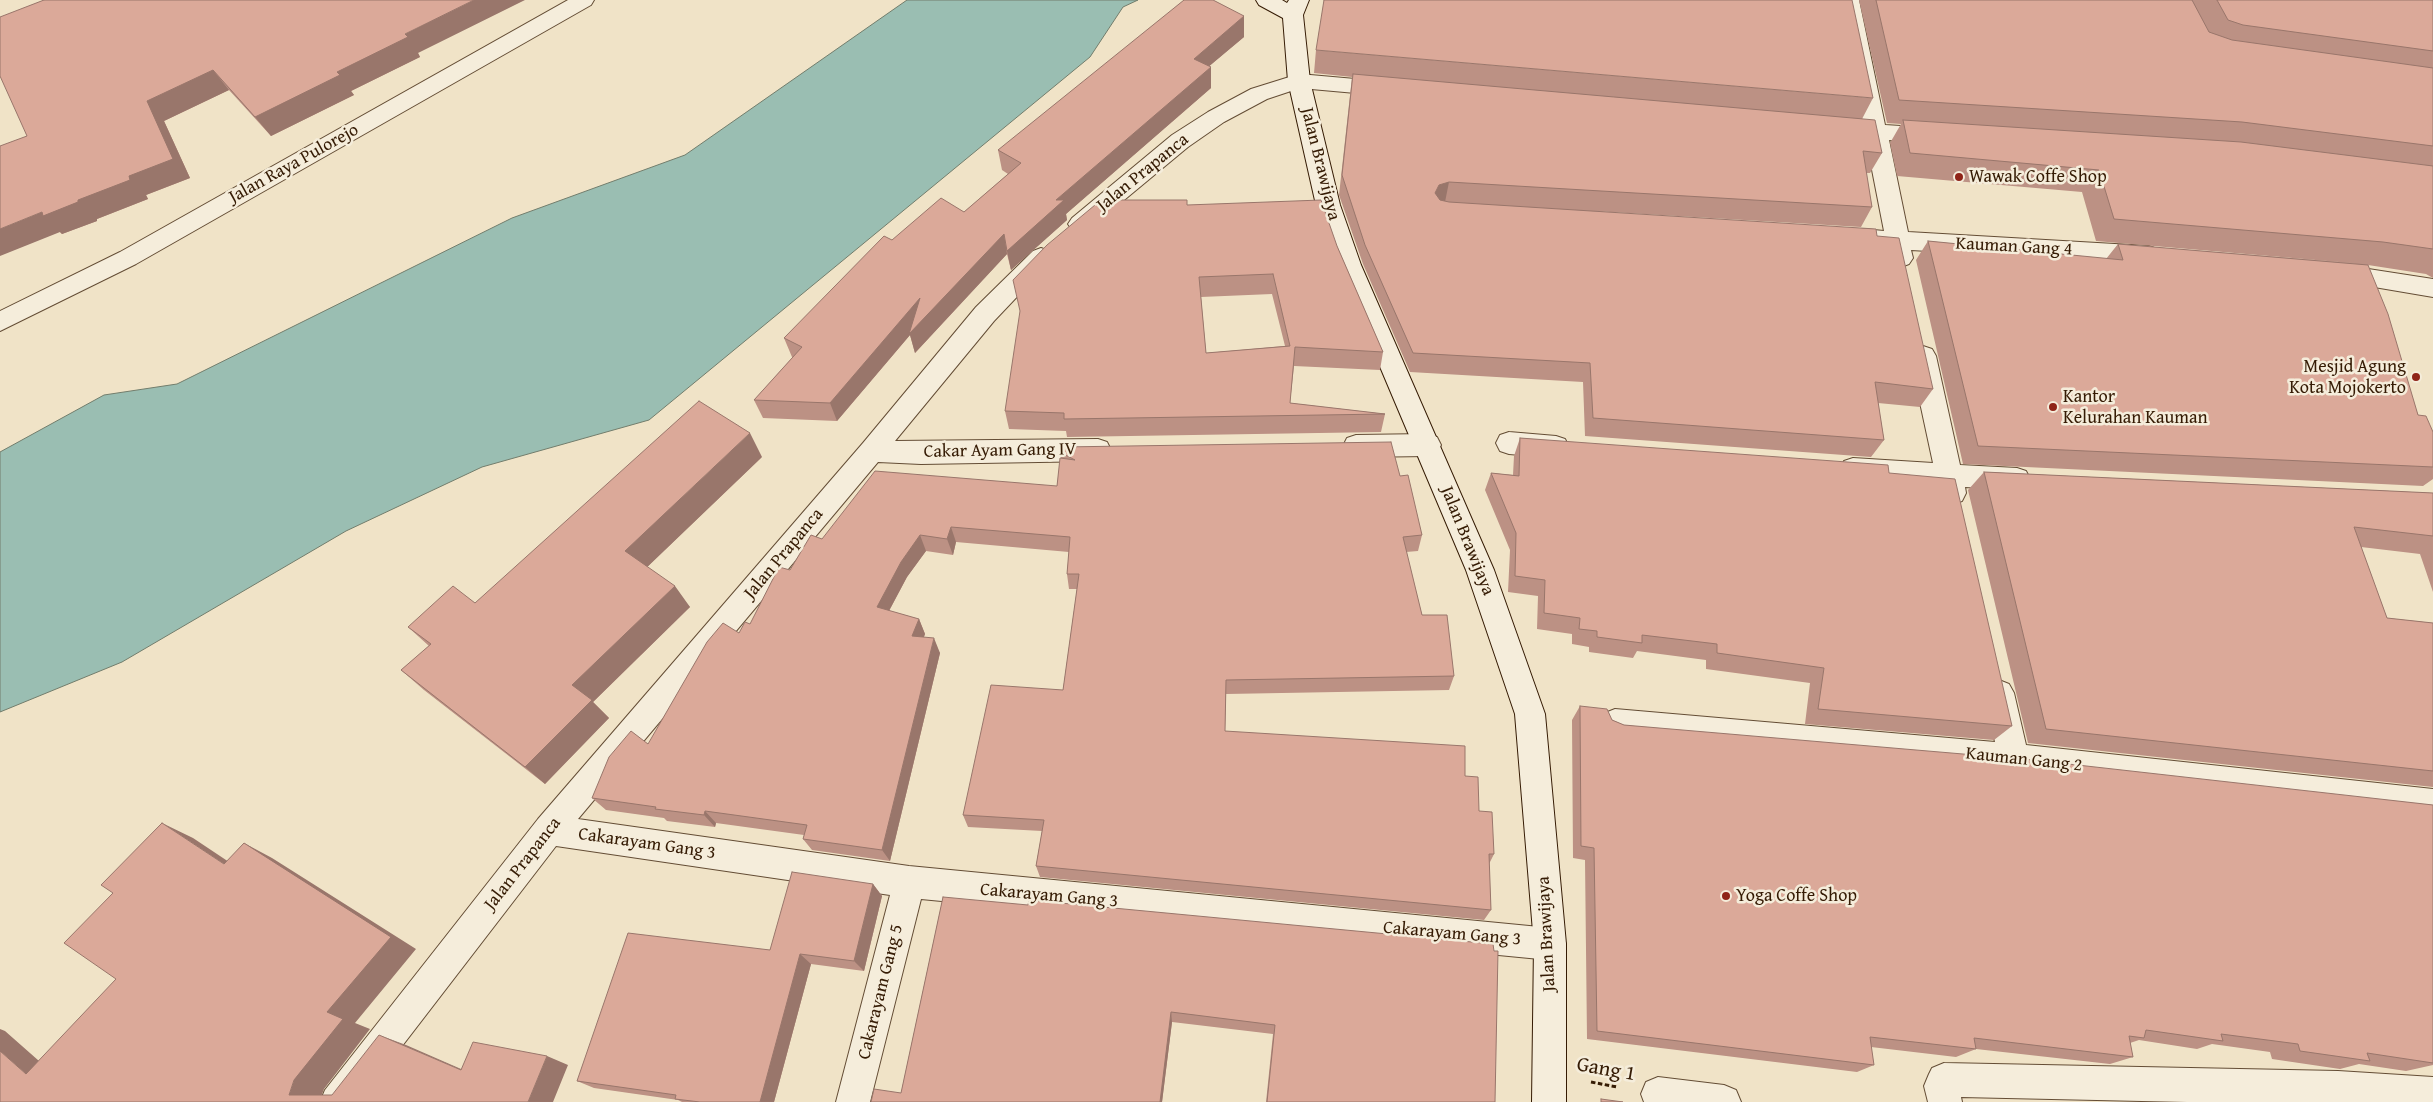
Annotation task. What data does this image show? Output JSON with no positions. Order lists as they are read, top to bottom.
{
  "streets": {
    "street": [
      "Jalan Raya Pulorejo",
      "Jalan Brawijaya",
      "Jalan Prapanca",
      "Kauman Gang 4",
      "Cakar Ayam Gang IV",
      "Kauman Gang 2",
      "Cakarayam Gang 3",
      "Cakarayam Gang 5"
    ],
    "path": ["Gang 1"]
  },
  "crossings": [
    ["Jalan Brawijaya", "Jalan Prapanca"],
    ["Jalan Brawijaya", "Cakarayam Gang 3"],
    ["Jalan Brawijaya", "Gang 1"],
    ["Jalan Prapanca", "Cakar Ayam Gang IV"],
    ["Jalan Prapanca", "Cakarayam Gang 3"],
    ["Cakarayam Gang 3", "Cakarayam Gang 5"]
  ],
  "places": [
    "Wawak Coffe Shop",
    "Mesjid Agung Kota Mojokerto",
    "Kantor Kelurahan Kauman",
    "Yoga Coffe Shop"
  ]
}
